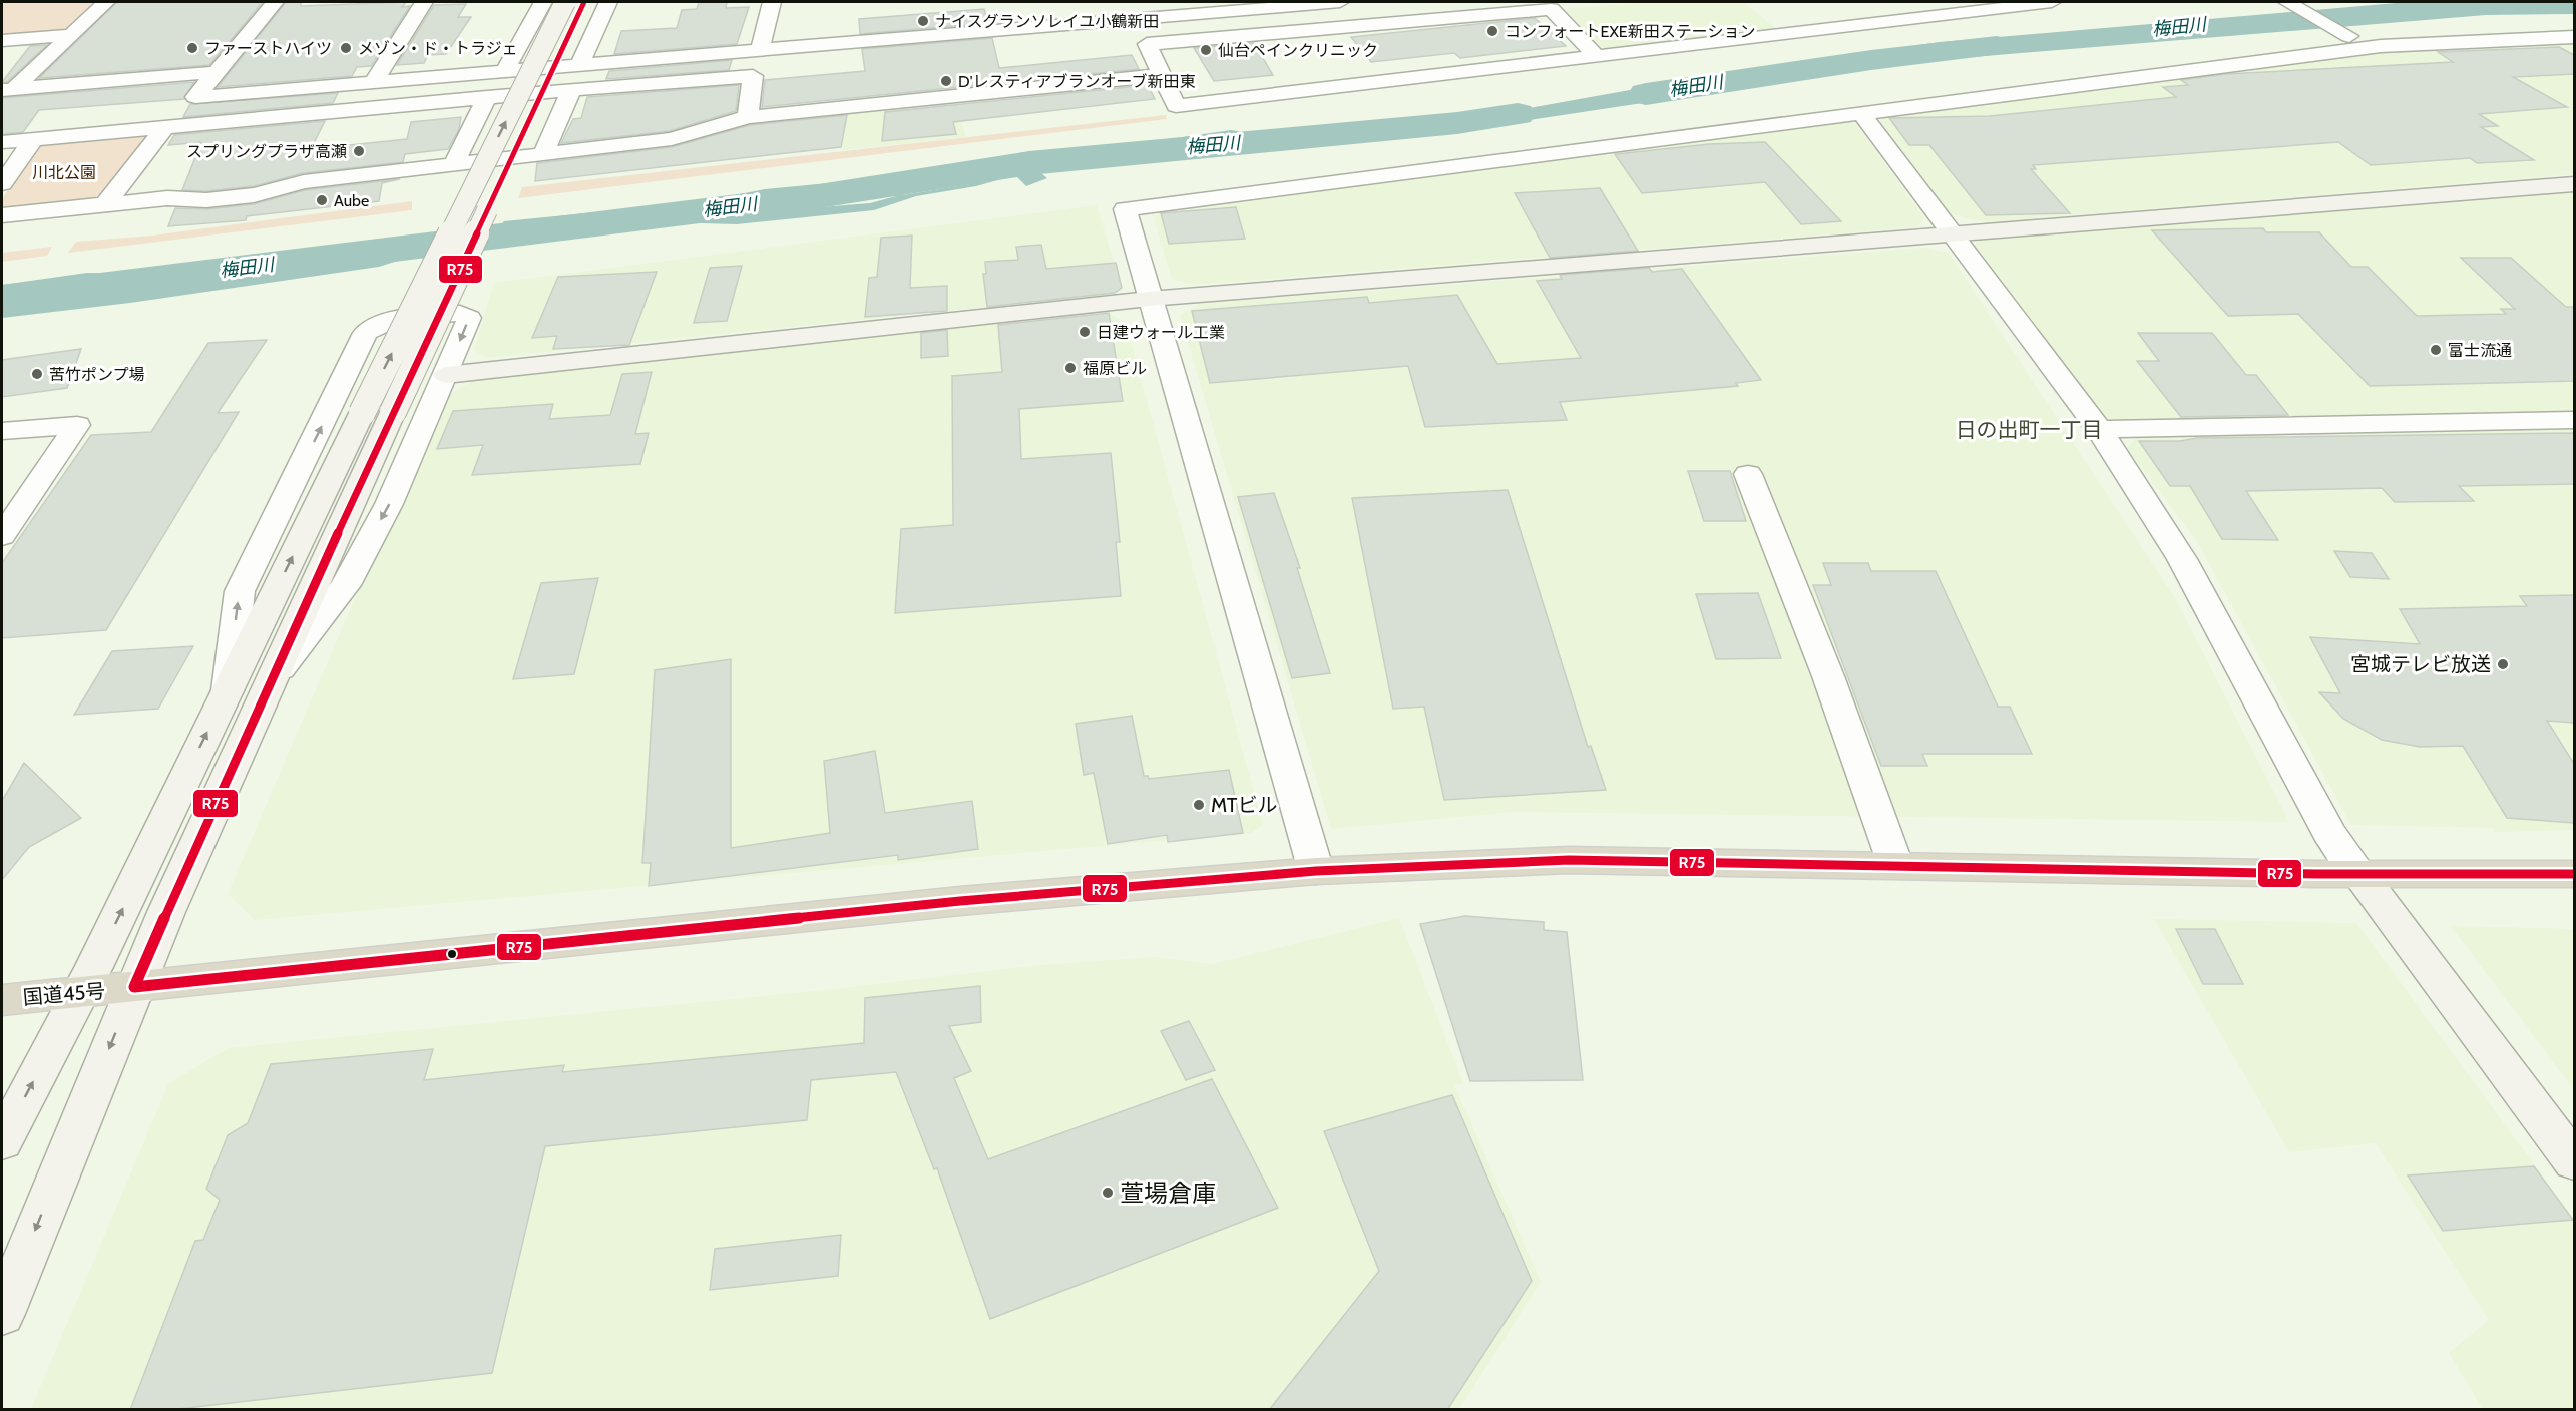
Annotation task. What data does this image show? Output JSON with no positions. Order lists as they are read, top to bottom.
{
  "streets": {
    "highway": ["国道45号"]
  },
  "districts": ["日の出町一丁目"],
  "water": ["梅田川"],
  "parks": ["川北公園"],
  "places": [
    "ナイスグランソレイユ小鶴新田",
    "コンフォートEXE新田ステーション",
    "ファーストハイツ",
    "メゾン・ド・トラジェ",
    "仙台ペインクリニック",
    "D'レスティアブランオーブ新田東",
    "スプリングプラザ高瀬",
    "Aube",
    "日建ウォール工業",
    "富士流通",
    "福原ビル",
    "苦竹ポンプ場",
    "宮城テレビ放送",
    "MTビル",
    "萱場倉庫"
  ],
  "lines": ["transit line R75"]
}
